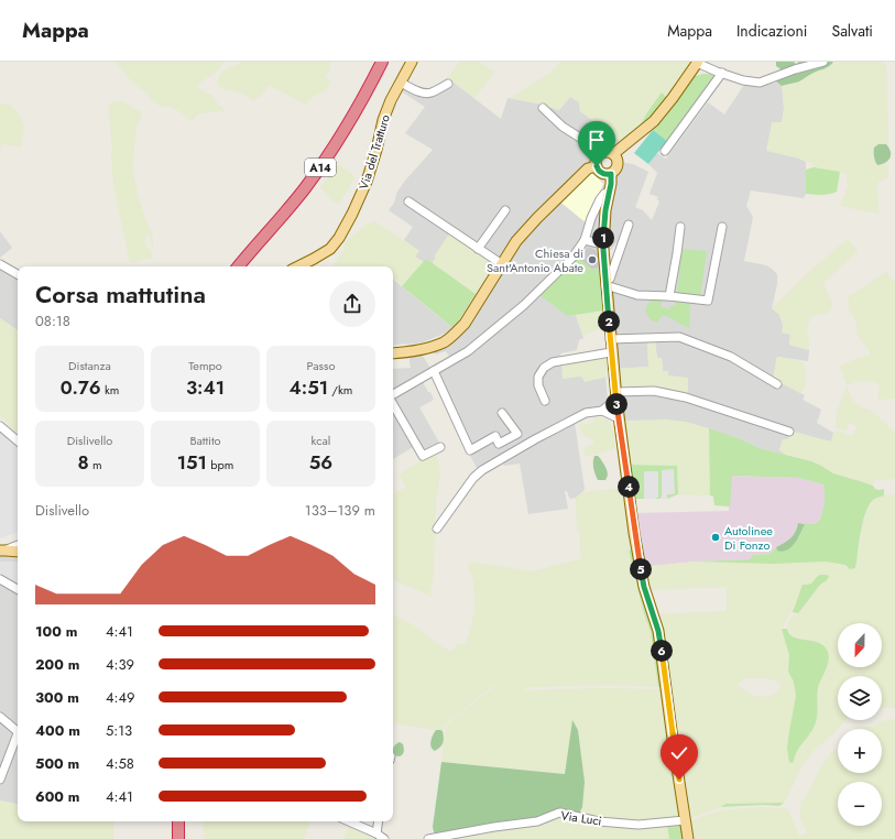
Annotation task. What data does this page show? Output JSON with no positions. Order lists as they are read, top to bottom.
{
  "streets": {
    "highway": ["A14"],
    "main road": ["Via del Tratturo"],
    "street": ["Via Luci"]
  },
  "places": ["Chiesa di Sant'Antonio Abate", "Autolinee Di Fonzo"],
  "north": "bottom",
  "page": {
    "header": "Mappa",
    "nav": ["Mappa", "Indicazioni", "Salvati"],
    "pins": [
      "1",
      "2",
      "3",
      "4",
      "5",
      "6"
    ],
    "heading": ["Corsa mattutina", "08:18"],
    "stats": [
      ["Distanza", "0.76 km"],
      ["Tempo", "3:41"],
      ["Passo", "4:51 /km"],
      ["Dislivello", "8 m"],
      ["Battito", "151 bpm"],
      ["kcal", "56"]
    ],
    "chart": ["Dislivello", "133–139 m"],
    "list": [
      {
        "name": "100 m",
        "note": "4:41"
      },
      {
        "name": "200 m",
        "note": "4:39"
      },
      {
        "name": "300 m",
        "note": "4:49"
      },
      {
        "name": "400 m",
        "note": "5:13"
      },
      {
        "name": "500 m",
        "note": "4:58"
      },
      {
        "name": "600 m",
        "note": "4:41"
      }
    ],
    "map_buttons": ["+", "−"]
  }
}
